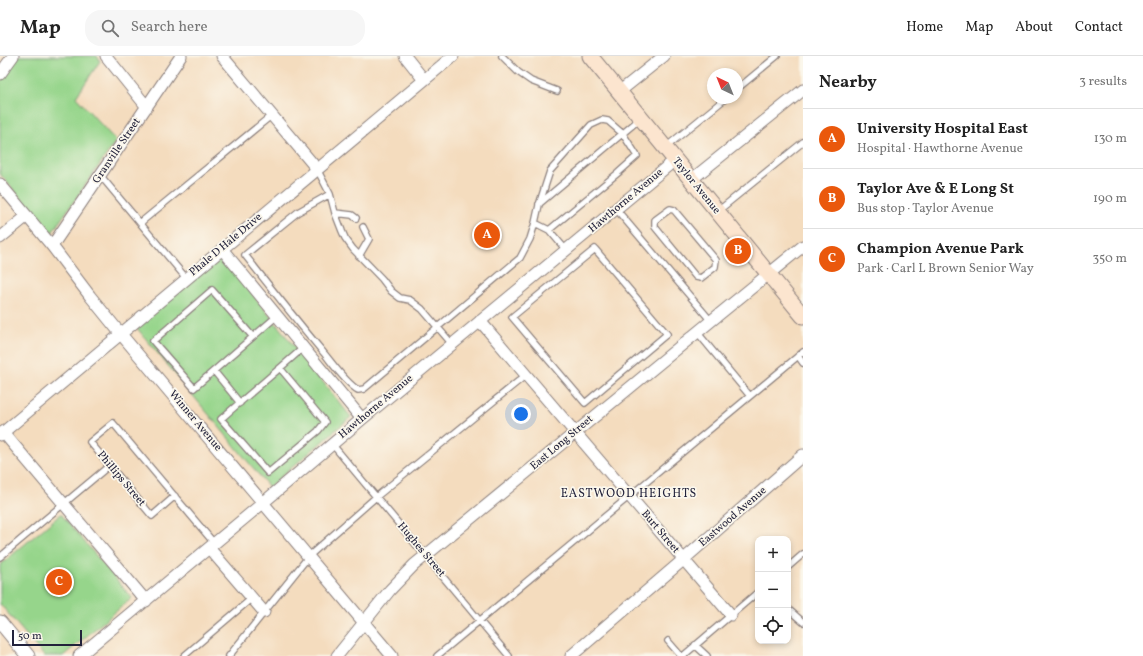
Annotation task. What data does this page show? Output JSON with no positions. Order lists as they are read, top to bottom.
{
  "streets": {
    "main road": ["Taylor Avenue"],
    "street": [
      "Granville Street",
      "Hawthorne Avenue",
      "Phale D Hale Drive",
      "Winner Avenue",
      "East Long Street",
      "Phillips Street",
      "Eastwood Avenue",
      "Burt Street"
    ],
    "lane": ["Hughes Street"]
  },
  "crossings": [
    ["Granville Street", "Winner Avenue"],
    ["Taylor Avenue", "Hawthorne Avenue"],
    ["Taylor Avenue", "East Long Street"],
    ["Hawthorne Avenue", "Winner Avenue"],
    ["Hawthorne Avenue", "Phillips Street"],
    ["Hawthorne Avenue", "Burt Street"],
    ["Hawthorne Avenue", "Hughes Street"],
    ["Phale D Hale Drive", "Winner Avenue"],
    ["Winner Avenue", "East Long Street"],
    ["East Long Street", "Burt Street"],
    ["East Long Street", "Hughes Street"],
    ["Eastwood Avenue", "Burt Street"]
  ],
  "districts": ["EASTWOOD HEIGHTS"],
  "scale_bar": "50 m",
  "north": "top left",
  "page": {
    "header": "Map",
    "search": "Search here",
    "nav": [
      "Home",
      "Map",
      "About",
      "Contact"
    ],
    "heading": ["Nearby", "3 results"],
    "list": [
      {
        "mark": "A",
        "name": "University Hospital East",
        "note": "Hospital · Hawthorne Avenue",
        "value": "130 m"
      },
      {
        "mark": "B",
        "name": "Taylor Ave & E Long St",
        "note": "Bus stop · Taylor Avenue",
        "value": "190 m"
      },
      {
        "mark": "C",
        "name": "Champion Avenue Park",
        "note": "Park · Carl L Brown Senior Way",
        "value": "350 m"
      }
    ],
    "pins": ["A", "B", "C"],
    "map_buttons": ["+", "−"],
    "scale": "50 m"
  }
}
